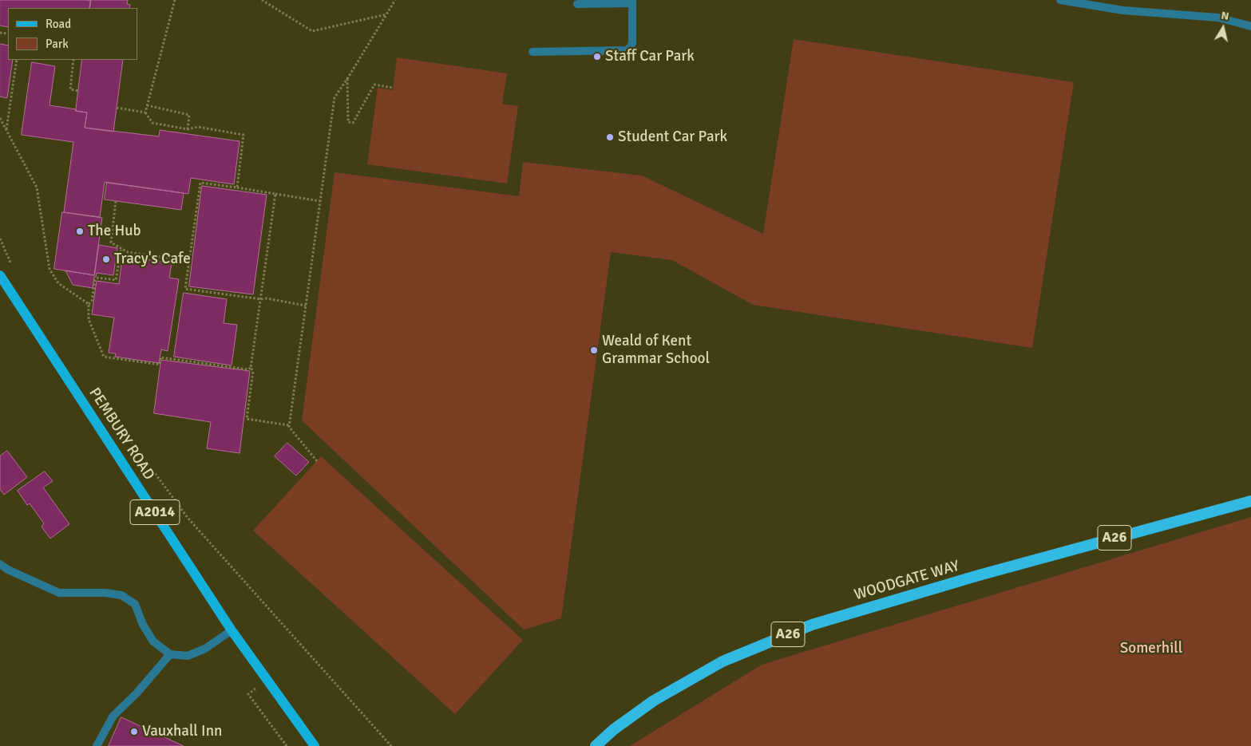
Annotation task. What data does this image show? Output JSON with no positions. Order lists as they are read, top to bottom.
{
  "streets": {
    "highway": ["A26", "WOODGATE WAY"],
    "main road": ["PEMBURY ROAD", "A2014"]
  },
  "parks": ["Somerhill"],
  "places": [
    "Staff Car Park",
    "Student Car Park",
    "The Hub",
    "Tracy's Cafe",
    "Weald of Kent Grammar School",
    "Vauxhall Inn"
  ],
  "legend": ["Road", "Park"],
  "north": "top"
}
